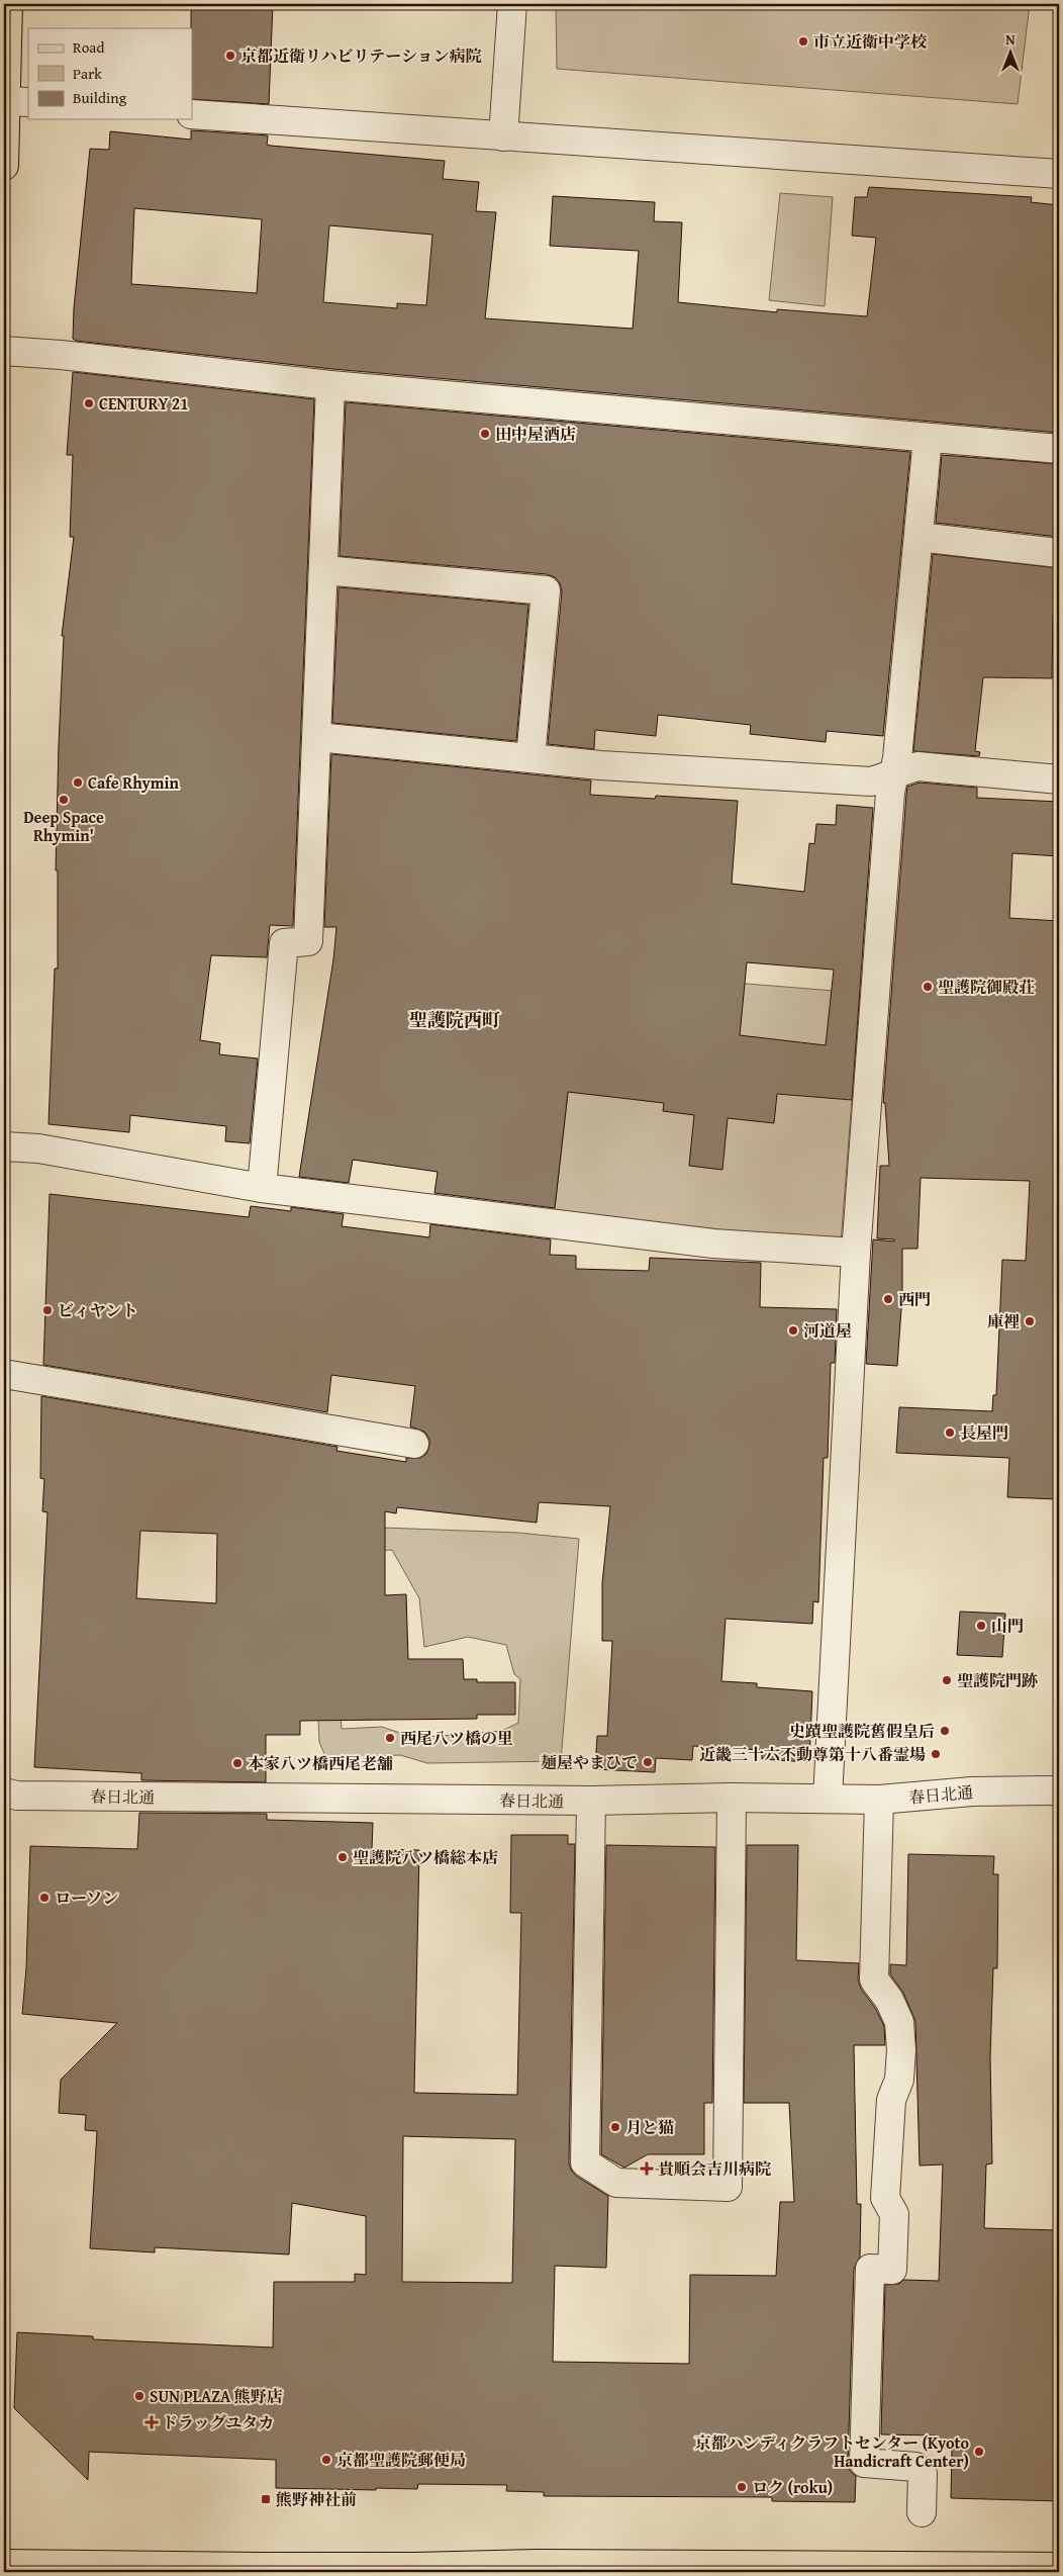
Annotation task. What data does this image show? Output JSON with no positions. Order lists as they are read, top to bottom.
{
  "streets": {
    "street": ["春日北通"]
  },
  "districts": ["聖護院西町"],
  "places": {
    "other": [
      "市立近衛中学校",
      "京都近衛リハビリテーション病院",
      "CENTURY 21",
      "田中屋酒店",
      "Cafe Rhymin",
      "Deep Space Rhymin'",
      "聖護院御殿荘",
      "西門",
      "ビィヤント",
      "庫裡",
      "河道屋",
      "長屋門",
      "山門",
      "聖護院門跡",
      "史蹟聖護院舊假皇后",
      "西尾八ツ橋の里",
      "近畿三十六不動尊第十八番霊場",
      "麺屋やまひで",
      "本家八ツ橋西尾老舗",
      "聖護院八ツ橋総本店",
      "ローソン",
      "月と猫",
      "SUN PLAZA 熊野店",
      "京都ハンディクラフトセンター (Kyoto Handicraft Center)",
      "京都聖護院郵便局",
      "ロク (roku)"
    ],
    "health": ["貴順会吉川病院", "ドラッグユタカ"],
    "transit": ["熊野神社前"]
  },
  "legend": ["Road", "Park", "Building"],
  "north": "top"
}
